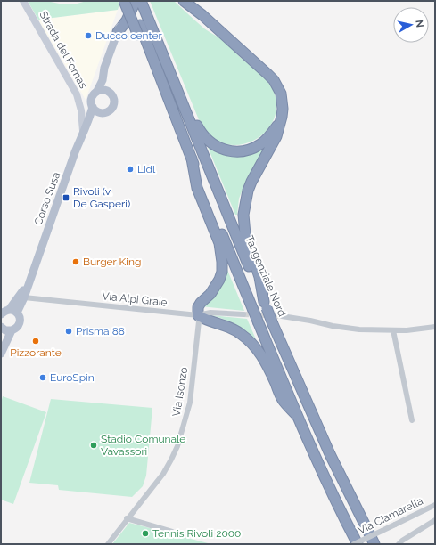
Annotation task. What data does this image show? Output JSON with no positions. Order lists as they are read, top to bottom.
{
  "streets": {
    "highway": ["Tangenziale Nord"],
    "main road": ["Corso Susa"],
    "street": [
      "Strada del Fornas",
      "Via Alpi Graie",
      "Via Isonzo",
      "Via Ciamarella"
    ]
  },
  "crossings": [
    ["Strada del Fornas", "Corso Susa"],
    ["Corso Susa", "Via Alpi Graie"],
    ["Via Alpi Graie", "Via Isonzo"]
  ],
  "places": {
    "other": [
      "Ducco center",
      "Lidl",
      "Burger King",
      "Prisma 88",
      "Pizzorante",
      "EuroSpin",
      "Stadio Comunale Vavassori",
      "Tennis Rivoli 2000"
    ],
    "transit": ["Rivoli (v. De Gasperi)"]
  },
  "north": "right"
}
